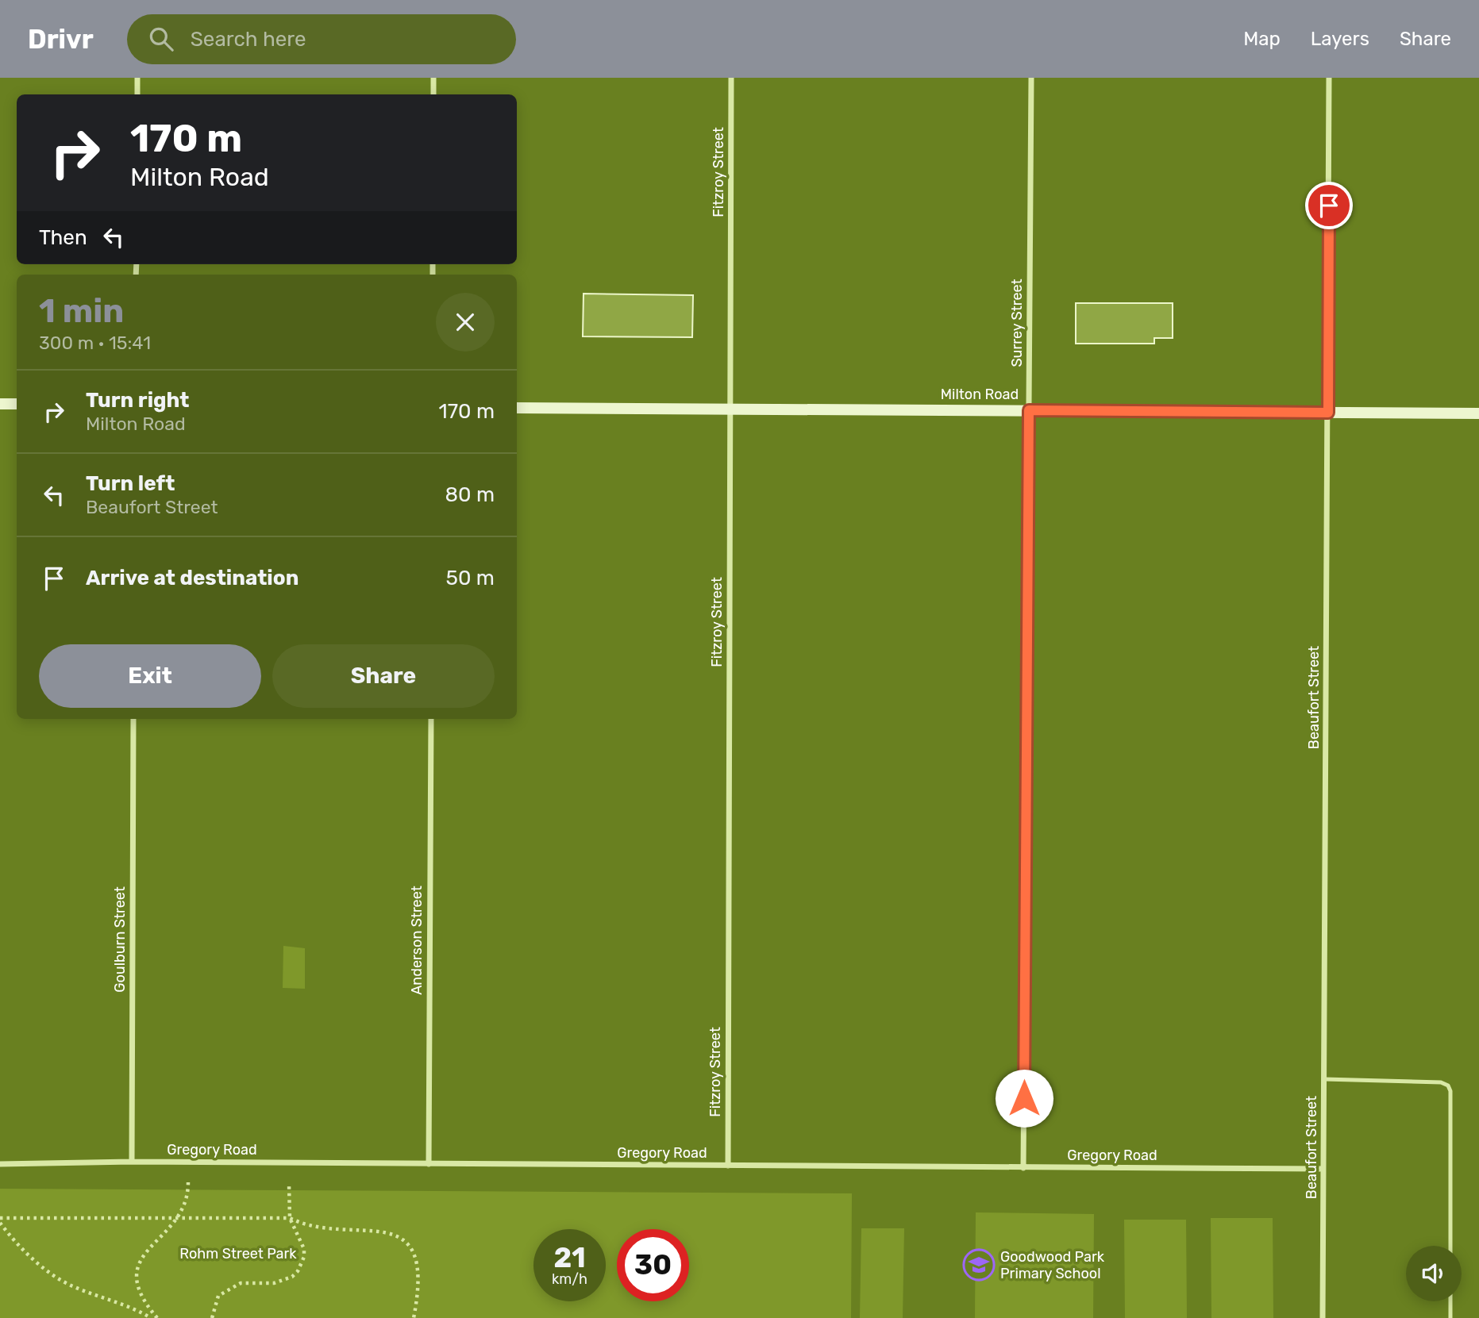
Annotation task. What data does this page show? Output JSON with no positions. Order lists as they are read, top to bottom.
{
  "streets": {
    "street": [
      "Fitzroy Street",
      "Surrey Street",
      "Milton Road",
      "Beaufort Street",
      "Goulburn Street",
      "Anderson Street",
      "Gregory Road"
    ]
  },
  "crossings": [
    ["Fitzroy Street", "Milton Road"],
    ["Fitzroy Street", "Gregory Road"],
    ["Surrey Street", "Milton Road"],
    ["Surrey Street", "Gregory Road"],
    ["Milton Road", "Beaufort Street"],
    ["Beaufort Street", "Gregory Road"],
    ["Goulburn Street", "Gregory Road"],
    ["Anderson Street", "Gregory Road"]
  ],
  "parks": ["Rohm Street Park"],
  "places": {
    "school or university": ["Goodwood Park Primary School"]
  },
  "page": {
    "header": "Drivr",
    "search": "Search here",
    "nav": ["Map", "Layers", "Share"],
    "turn": ["170 m", "Milton Road"],
    "then": "Then",
    "heading": ["1 min", "300 m · 15:41"],
    "list": [
      {
        "name": "Turn right",
        "note": "Milton Road",
        "value": "170 m"
      },
      {
        "name": "Turn left",
        "note": "Beaufort Street",
        "value": "80 m"
      },
      {
        "name": "Arrive at destination",
        "value": "50 m"
      }
    ],
    "buttons": ["Exit", "Share"],
    "speed": "21 km/h",
    "limit": "30"
  }
}
